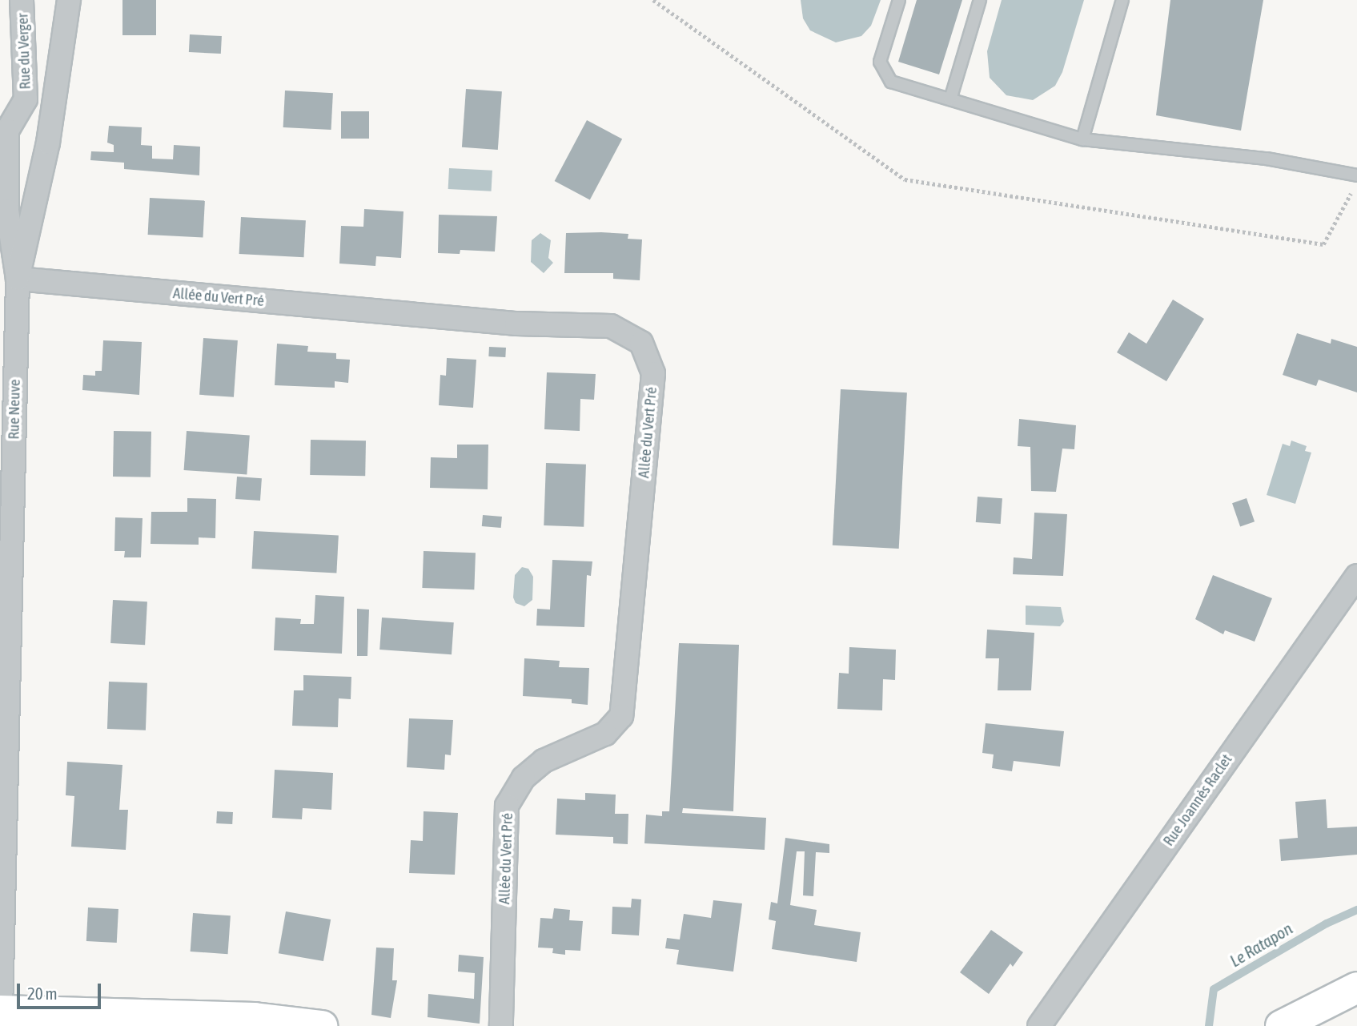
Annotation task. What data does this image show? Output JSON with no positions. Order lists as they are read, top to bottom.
{
  "streets": {
    "street": [
      "Rue du Verger",
      "Allée du Vert Pré",
      "Rue Neuve",
      "Rue Joannès Raclet"
    ]
  },
  "crossings": [
    ["Rue du Verger", "Rue Neuve"],
    ["Allée du Vert Pré", "Rue Neuve"]
  ],
  "water": ["Le Ratapon"],
  "scale_bar": "20 m"
}
